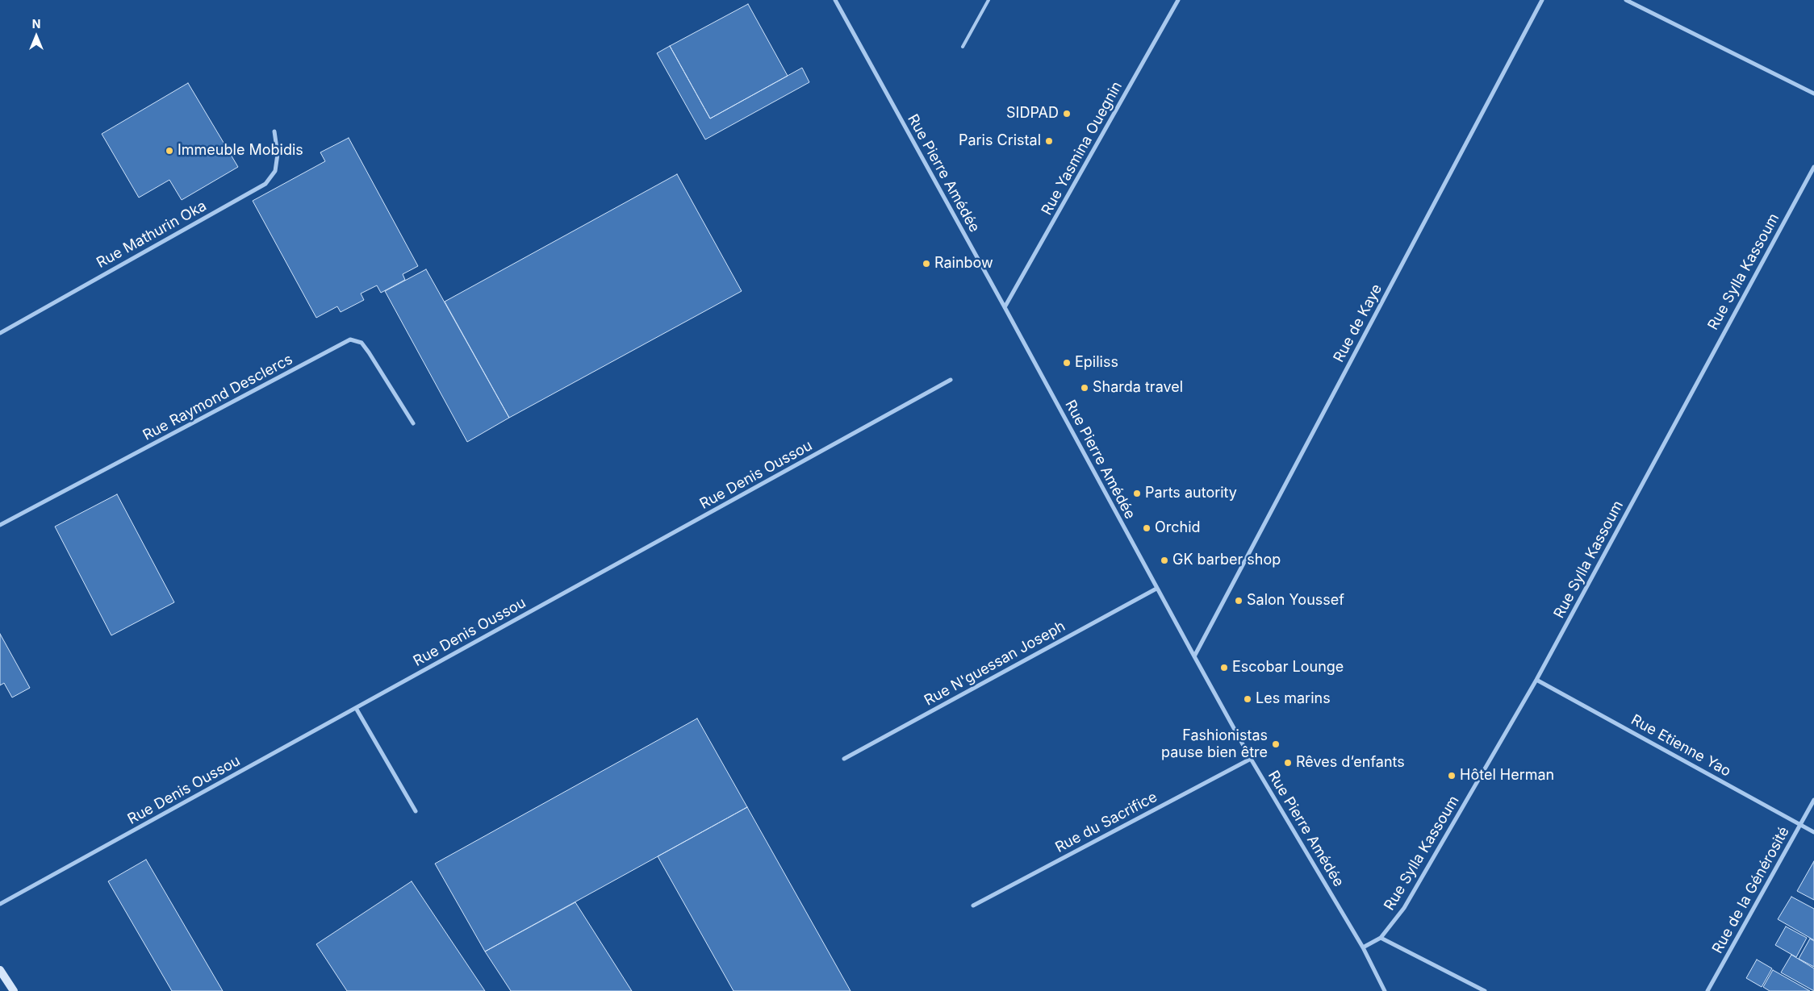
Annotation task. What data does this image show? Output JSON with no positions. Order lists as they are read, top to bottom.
{
  "streets": {
    "street": [
      "Rue Yasmina Ouegnin",
      "Rue Pierre Amédée",
      "Rue Mathurin Oka",
      "Rue Sylla Kassoum",
      "Rue de Kaye",
      "Rue Raymond Desclercs",
      "Rue Denis Oussou",
      "Rue N'guessan Joseph",
      "Rue Etienne Yao",
      "Rue du Sacrifice",
      "Rue de la Générosité"
    ]
  },
  "crossings": [
    ["Rue Yasmina Ouegnin", "Rue Pierre Amédée"],
    ["Rue Pierre Amédée", "Rue Sylla Kassoum"],
    ["Rue Pierre Amédée", "Rue de Kaye"],
    ["Rue Pierre Amédée", "Rue N'guessan Joseph"],
    ["Rue Pierre Amédée", "Rue du Sacrifice"],
    ["Rue Sylla Kassoum", "Rue Etienne Yao"],
    ["Rue Etienne Yao", "Rue de la Générosité"]
  ],
  "places": [
    "SIDPAD",
    "Paris Cristal",
    "Immeuble Mobidis",
    "Rainbow",
    "Epiliss",
    "Sharda travel",
    "Parts autority",
    "Orchid",
    "GK barber shop",
    "Salon Youssef",
    "Escobar Lounge",
    "Les marins",
    "Fashionistas pause bien être",
    "Rêves d‘enfants",
    "Hôtel Herman"
  ],
  "north": "top"
}
